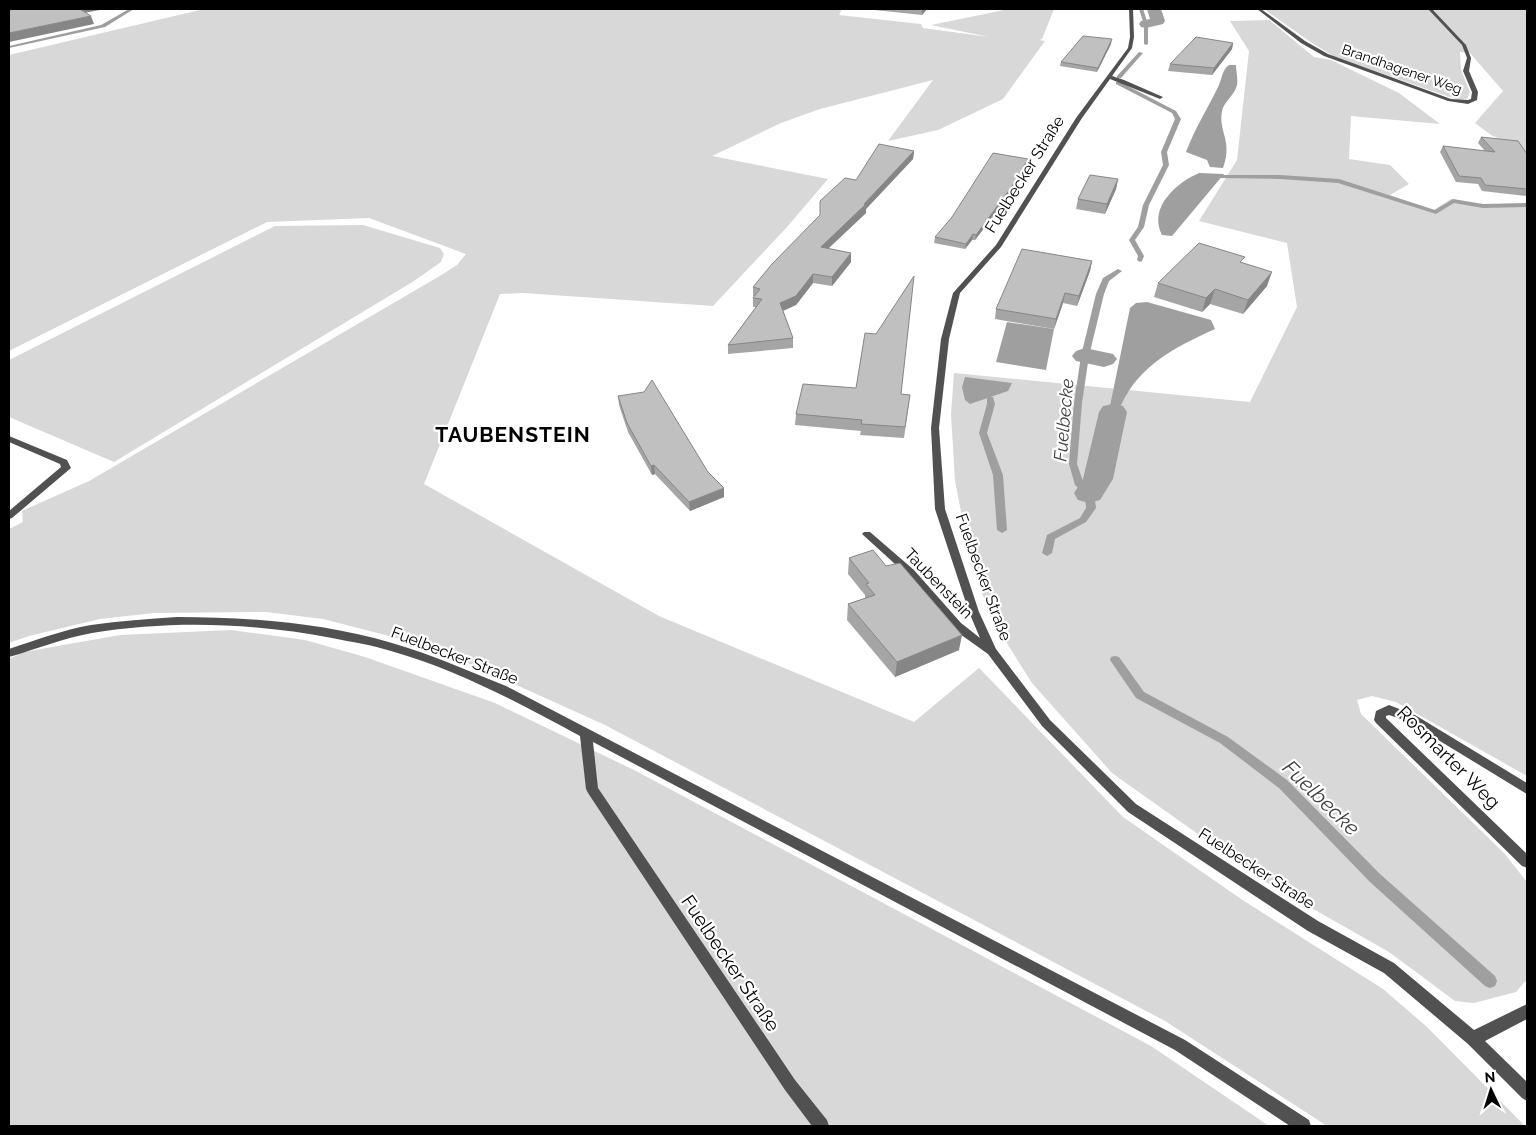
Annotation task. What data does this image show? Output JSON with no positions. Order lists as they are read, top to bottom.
{
  "streets": {
    "street": [
      "Brandhagener Weg",
      "Fuelbecker Straße",
      "Taubenstein",
      "Rosmarter Weg"
    ]
  },
  "crossings": [
    ["Fuelbecker Straße", "Taubenstein"]
  ],
  "districts": ["TAUBENSTEIN"],
  "water": ["Fuelbecke"],
  "north": "top"
}
